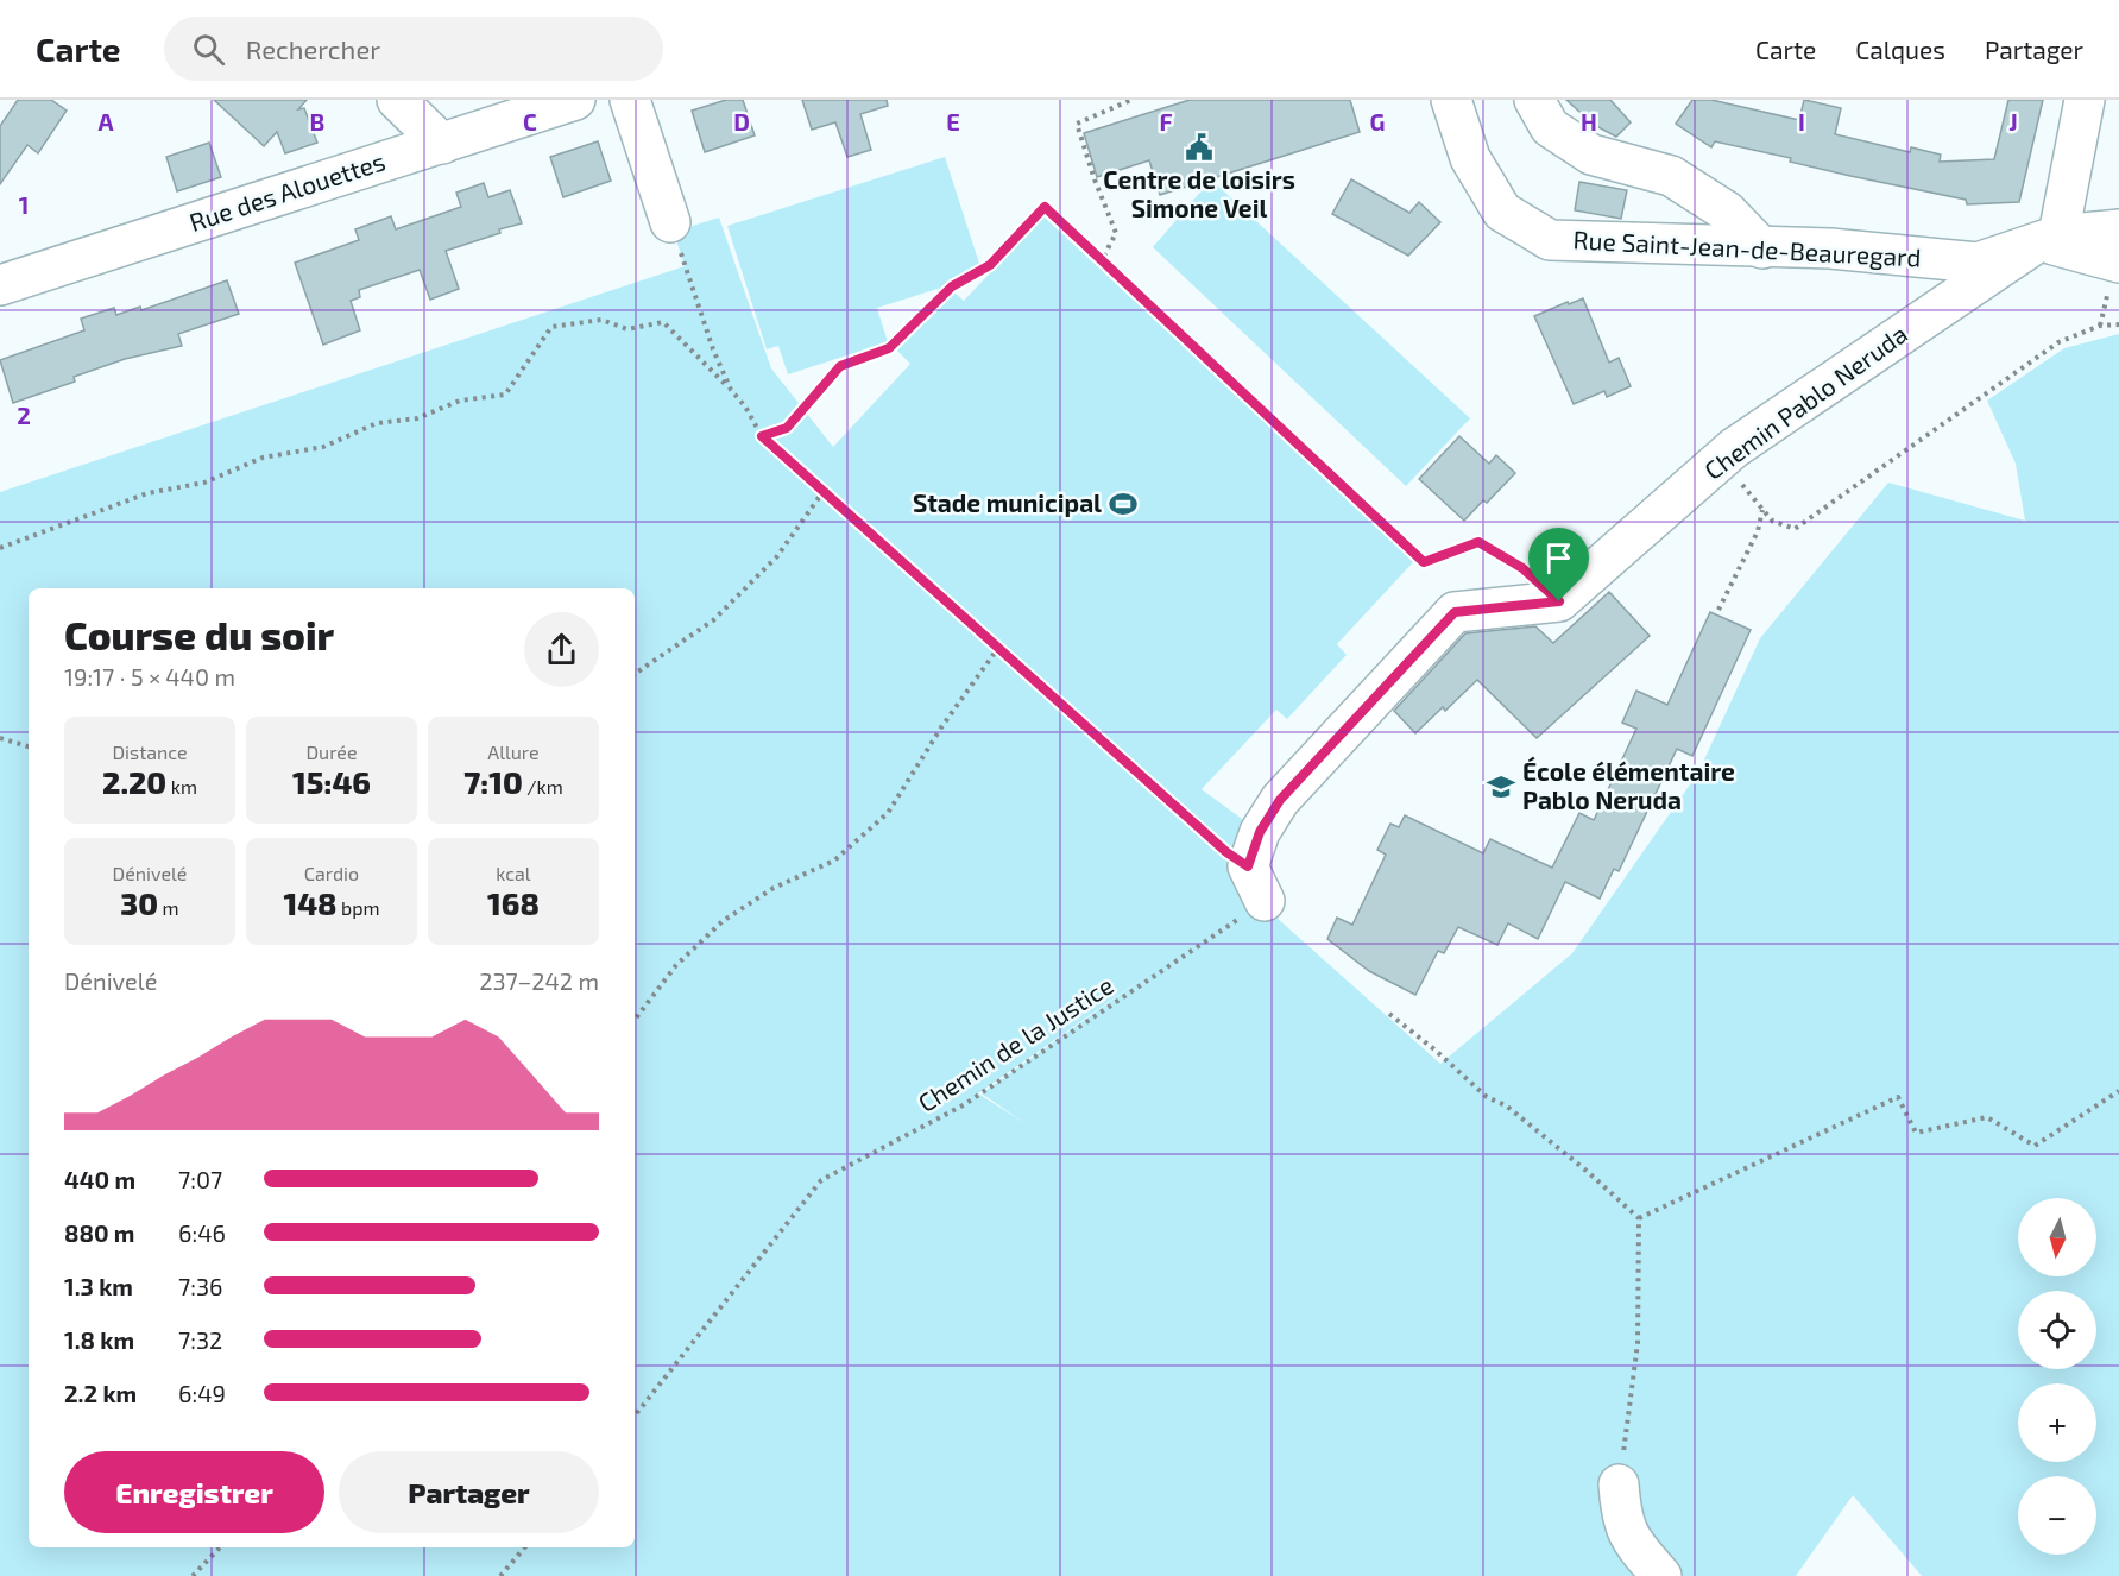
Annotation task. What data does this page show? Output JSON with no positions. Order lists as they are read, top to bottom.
{
  "streets": {
    "street": ["Rue des Alouettes", "Rue Saint-Jean-de-Beauregard", "Chemin Pablo Neruda"],
    "path": ["Chemin de la Justice"]
  },
  "crossings": [
    ["Rue Saint-Jean-de-Beauregard", "Chemin Pablo Neruda"]
  ],
  "places": {
    "public building": ["Centre de loisirs Simone Veil"],
    "sports": ["Stade municipal"],
    "school or university": ["École élémentaire Pablo Neruda"]
  },
  "north": "bottom",
  "page": {
    "header": "Carte",
    "search": "Rechercher",
    "nav": ["Carte", "Calques", "Partager"],
    "heading": ["Course du soir", "19:17 · 5 × 440 m"],
    "stats": [
      ["Distance", "2.20 km"],
      ["Durée", "15:46"],
      ["Allure", "7:10 /km"],
      ["Dénivelé", "30 m"],
      ["Cardio", "148 bpm"],
      ["kcal", "168"]
    ],
    "chart": ["Dénivelé", "237–242 m"],
    "list": [
      {
        "name": "440 m",
        "note": "7:07"
      },
      {
        "name": "880 m",
        "note": "6:46"
      },
      {
        "name": "1.3 km",
        "note": "7:36"
      },
      {
        "name": "1.8 km",
        "note": "7:32"
      },
      {
        "name": "2.2 km",
        "note": "6:49"
      }
    ],
    "map_buttons": ["+", "−"],
    "buttons": ["Enregistrer", "Partager"]
  },
  "grid": {
    "columns": [
      "A",
      "B",
      "C",
      "D",
      "E",
      "F",
      "G",
      "H",
      "I",
      "J"
    ],
    "rows": ["1", "2"]
  }
}
